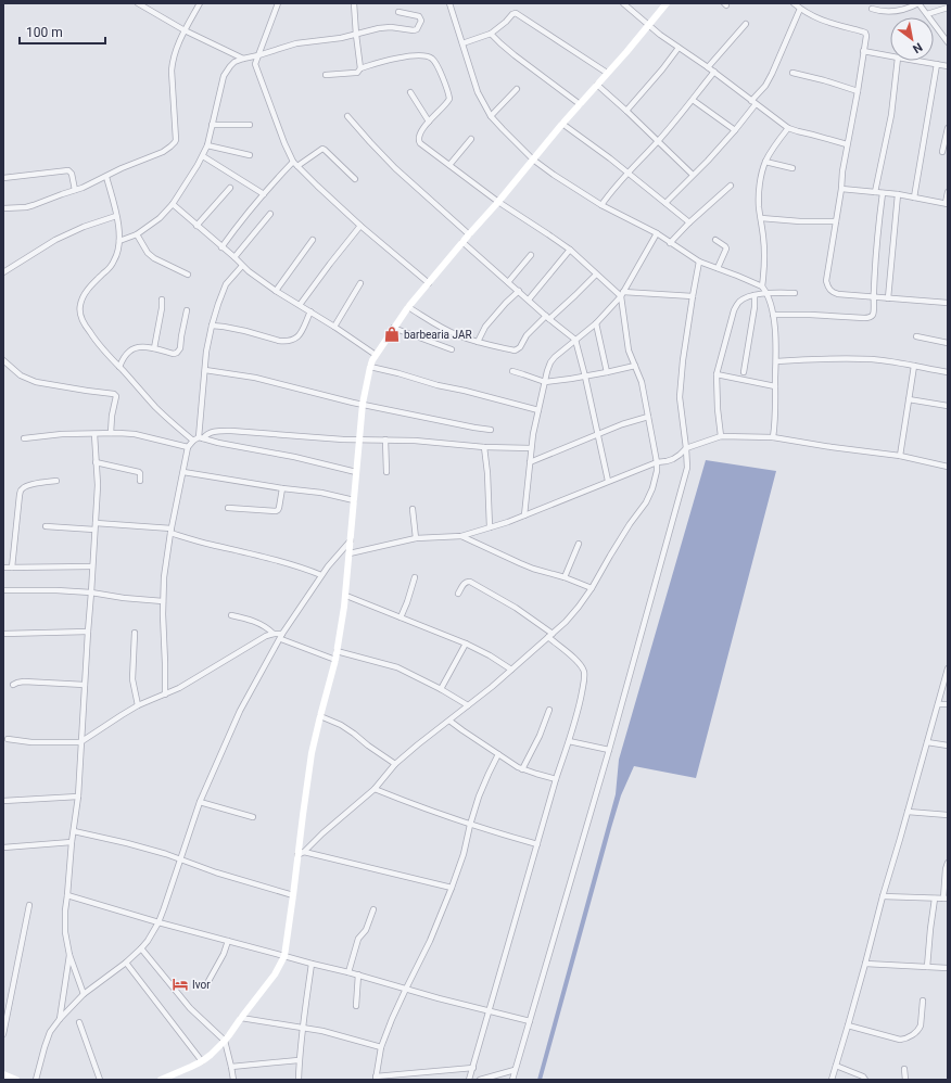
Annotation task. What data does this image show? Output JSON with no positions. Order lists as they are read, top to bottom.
{
  "places": {
    "shop": ["barbearia JAR"],
    "hotel": ["Ivor"]
  },
  "scale_bar": "100 m",
  "north": "bottom right"
}
